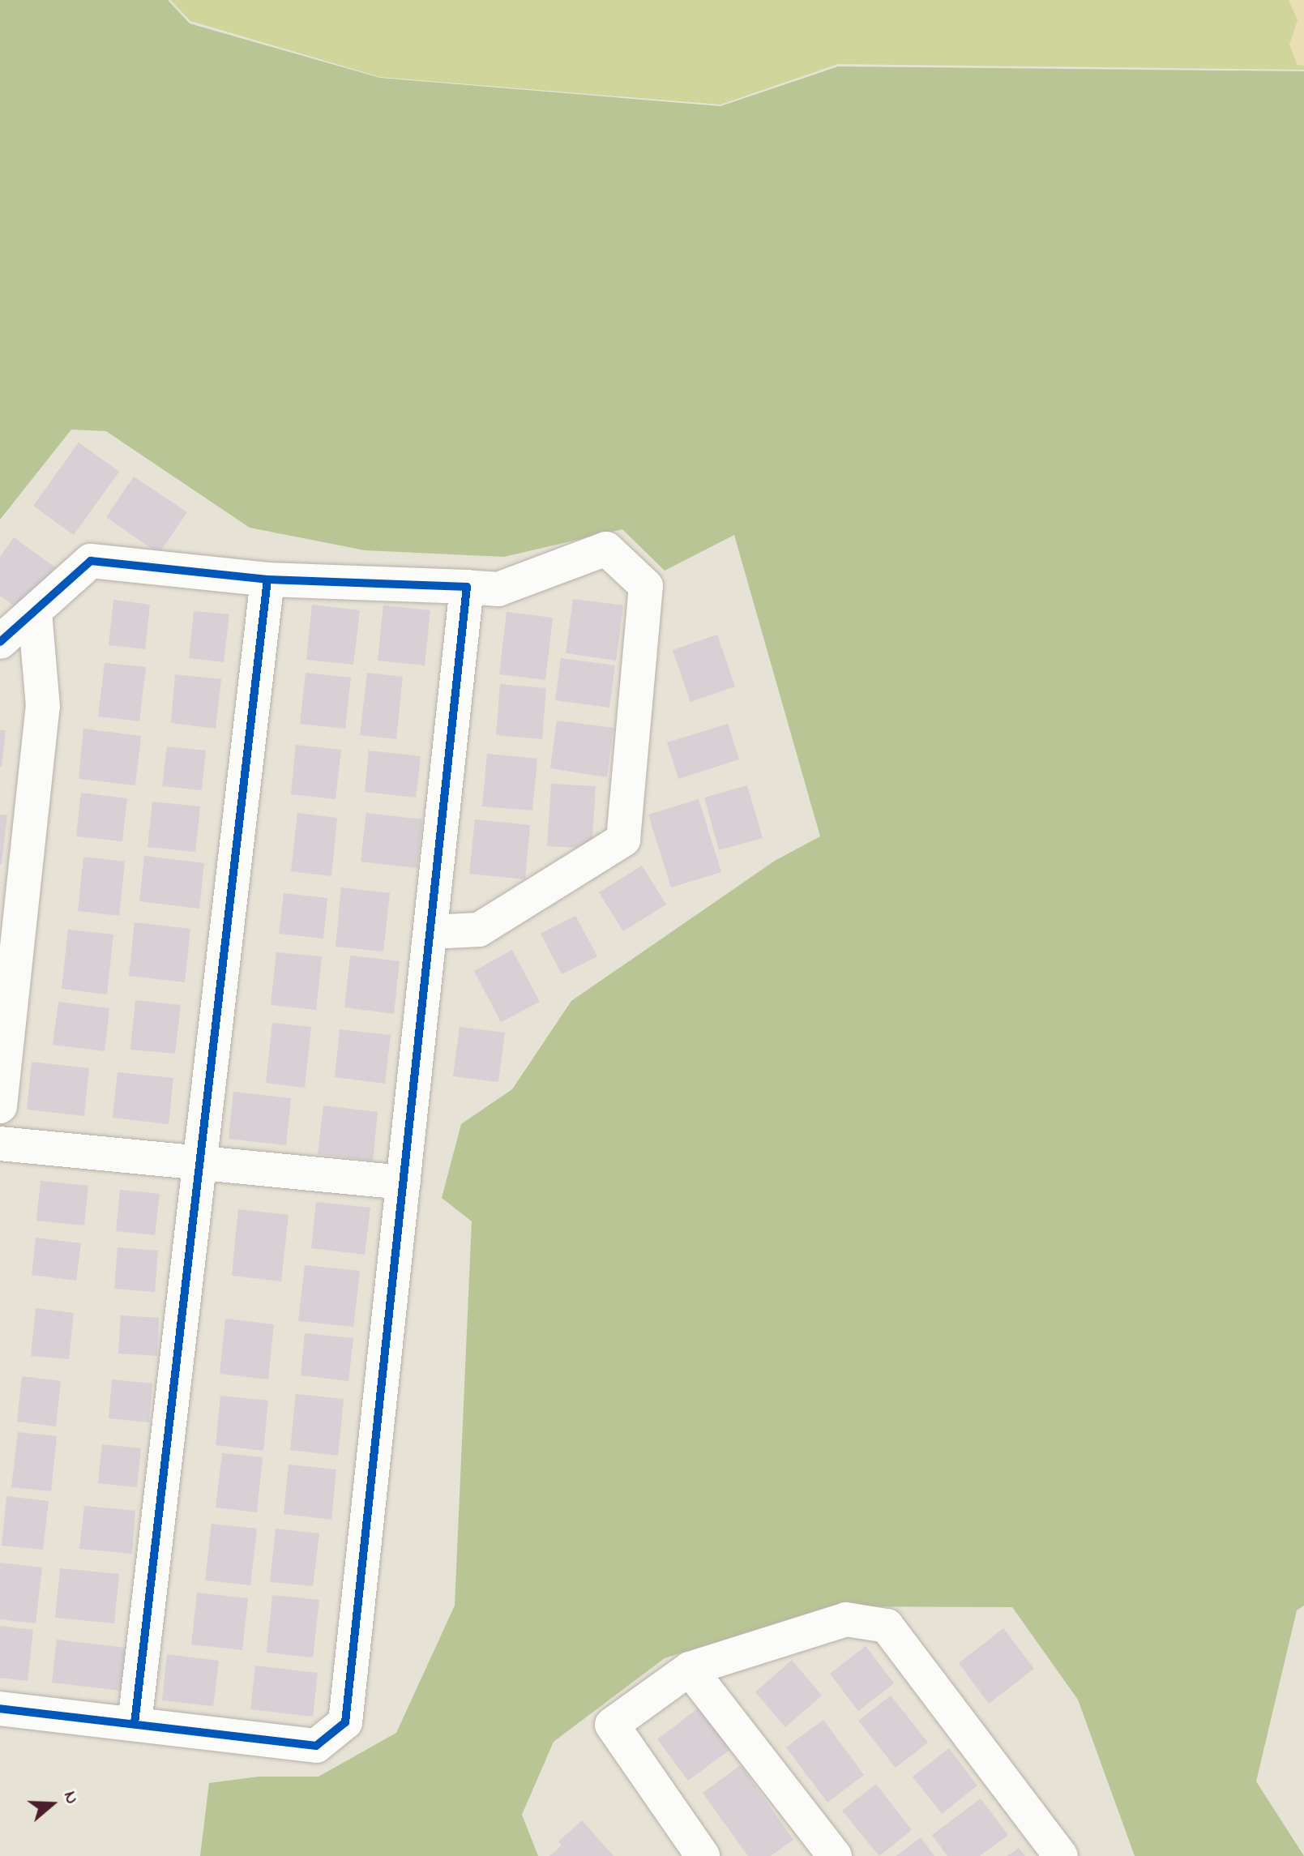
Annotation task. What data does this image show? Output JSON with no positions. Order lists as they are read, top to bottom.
{
  "north": "right"
}
